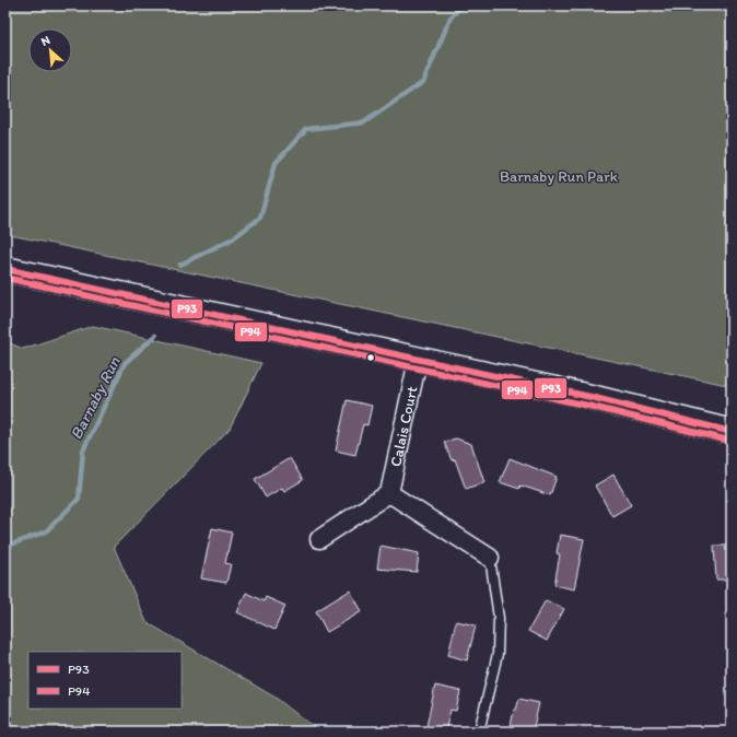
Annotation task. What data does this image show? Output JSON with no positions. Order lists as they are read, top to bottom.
{
  "streets": {
    "street": ["Calais Court"]
  },
  "water": ["Barnaby Run"],
  "parks": ["Barnaby Run Park"],
  "lines": ["transit line P93", "transit line P94"],
  "legend": ["P93", "P94"],
  "north": "top left"
}
